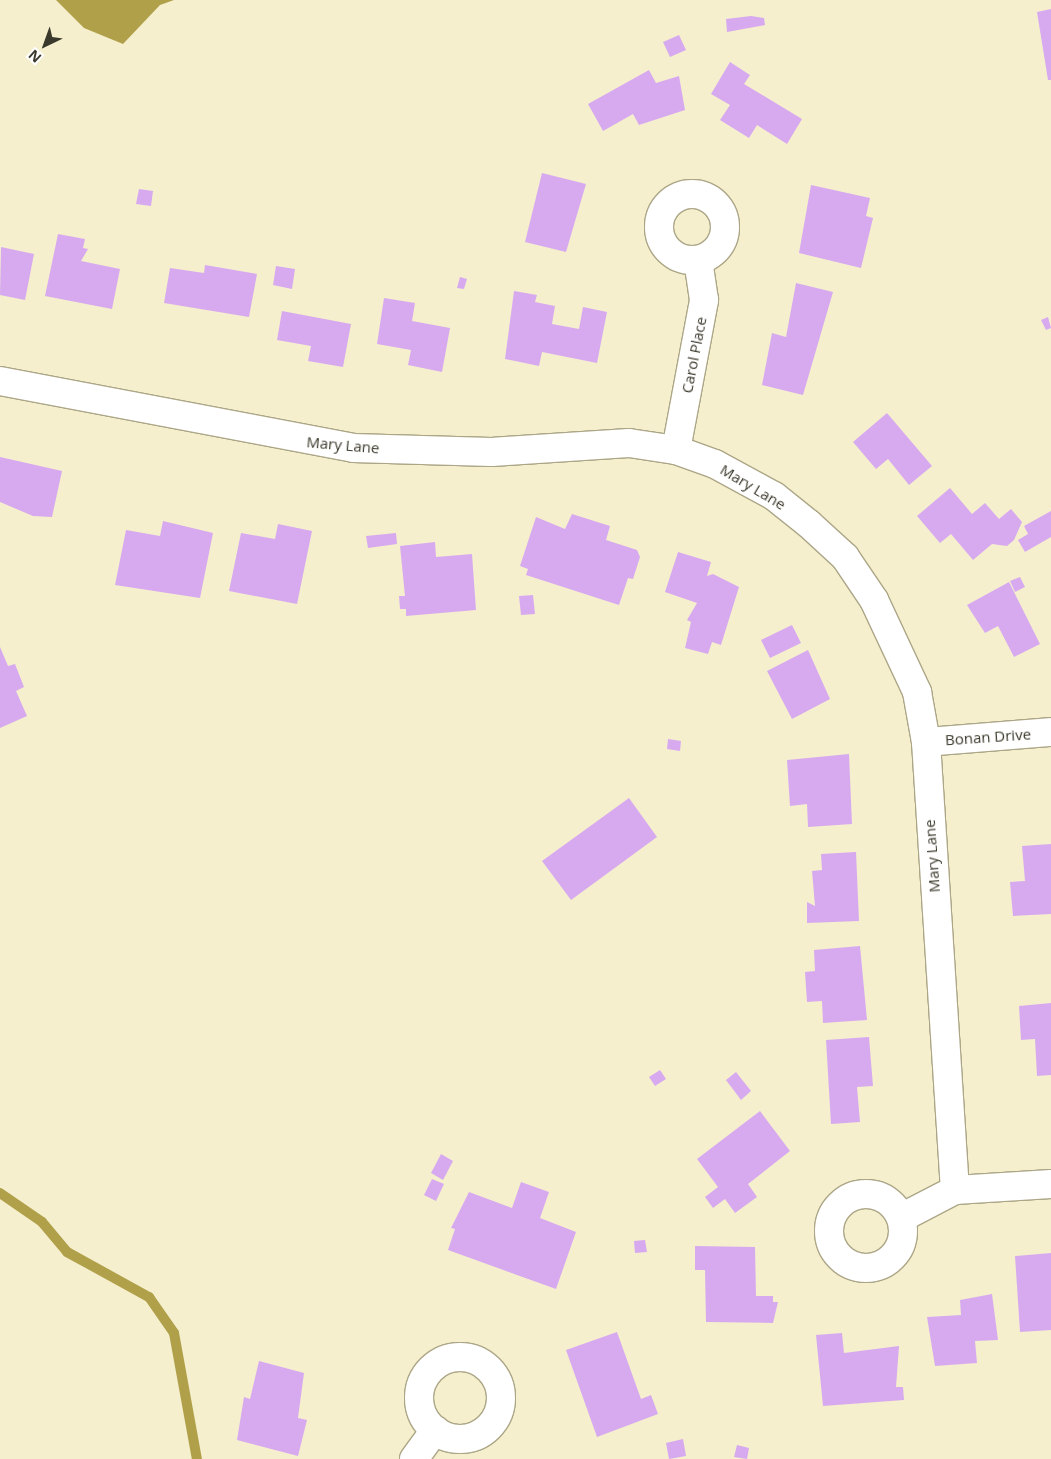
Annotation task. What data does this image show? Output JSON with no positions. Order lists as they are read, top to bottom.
{
  "streets": {
    "street": ["Carol Place", "Mary Lane", "Bonan Drive"]
  },
  "crossings": [
    ["Carol Place", "Mary Lane"],
    ["Mary Lane", "Bonan Drive"]
  ],
  "north": "bottom left"
}
